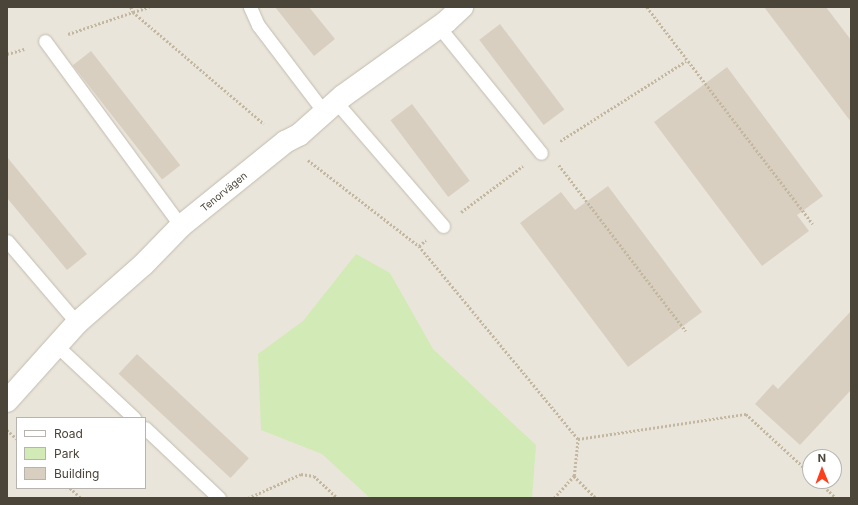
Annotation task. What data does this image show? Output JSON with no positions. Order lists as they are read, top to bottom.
{
  "streets": {
    "street": ["Tenorvägen"]
  },
  "legend": ["Road", "Park", "Building"],
  "north": "top"
}
